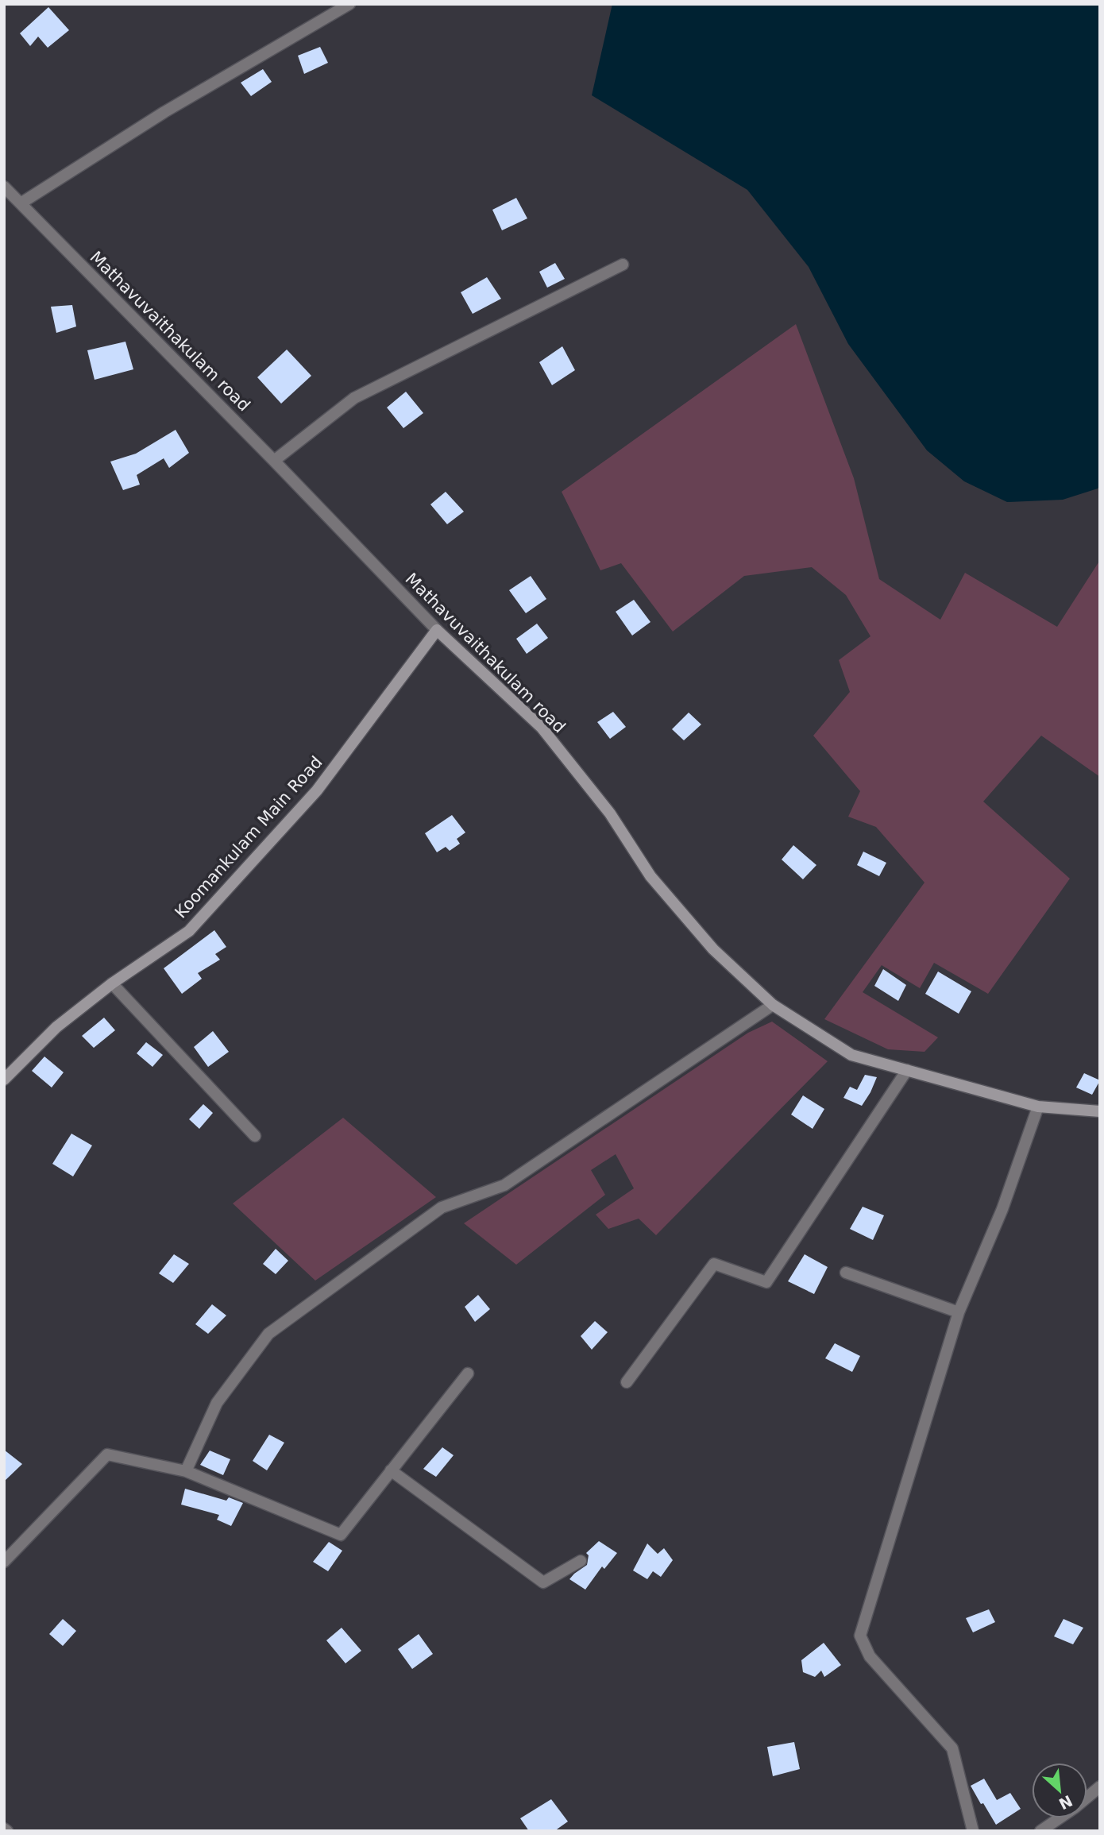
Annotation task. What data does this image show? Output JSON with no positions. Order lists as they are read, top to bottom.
{
  "streets": {
    "street": ["Mathavuvaithakulam road", "Koomankulam Main Road"]
  },
  "crossings": [
    ["Mathavuvaithakulam road", "Koomankulam Main Road"]
  ],
  "north": "bottom right"
}
